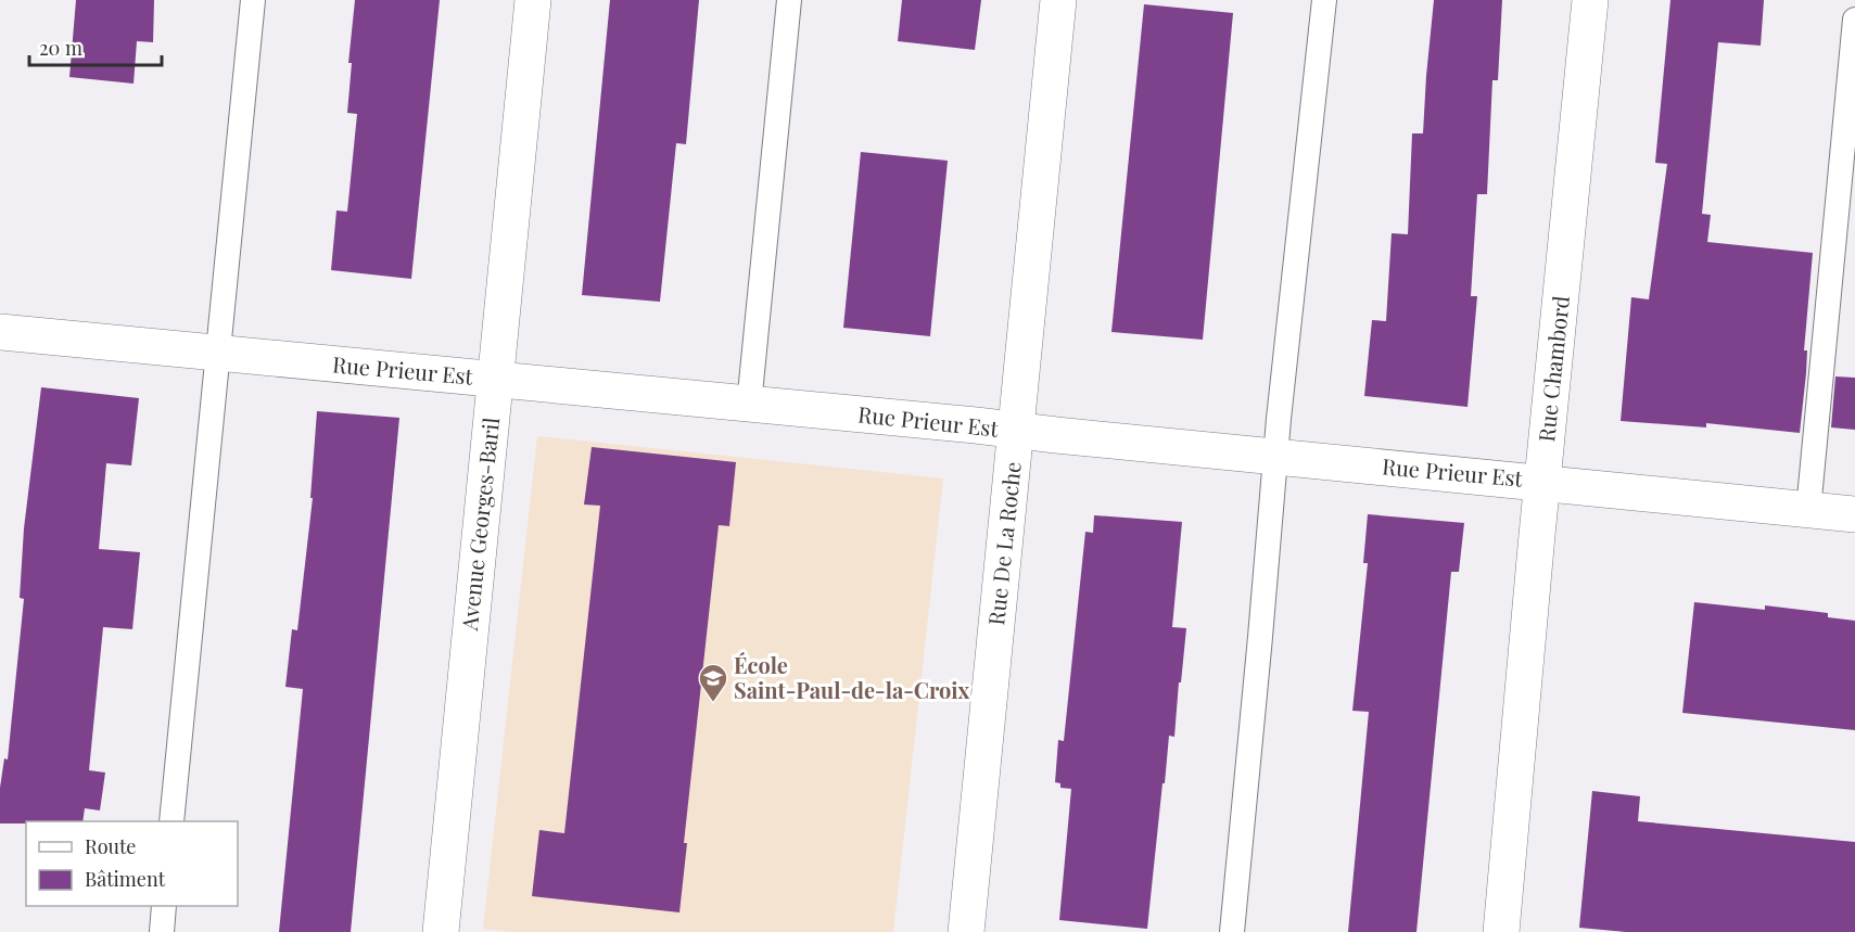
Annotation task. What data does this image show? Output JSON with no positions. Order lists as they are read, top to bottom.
{
  "streets": {
    "street": [
      "Rue Chambord",
      "Rue Prieur Est",
      "Avenue Georges-Baril",
      "Rue De La Roche"
    ]
  },
  "crossings": [
    ["Rue Chambord", "Rue Prieur Est"],
    ["Rue Prieur Est", "Avenue Georges-Baril"],
    ["Rue Prieur Est", "Rue De La Roche"]
  ],
  "places": {
    "school or university": ["École Saint-Paul-de-la-Croix"]
  },
  "legend": ["Route", "Bâtiment"],
  "scale_bar": "20 m"
}
